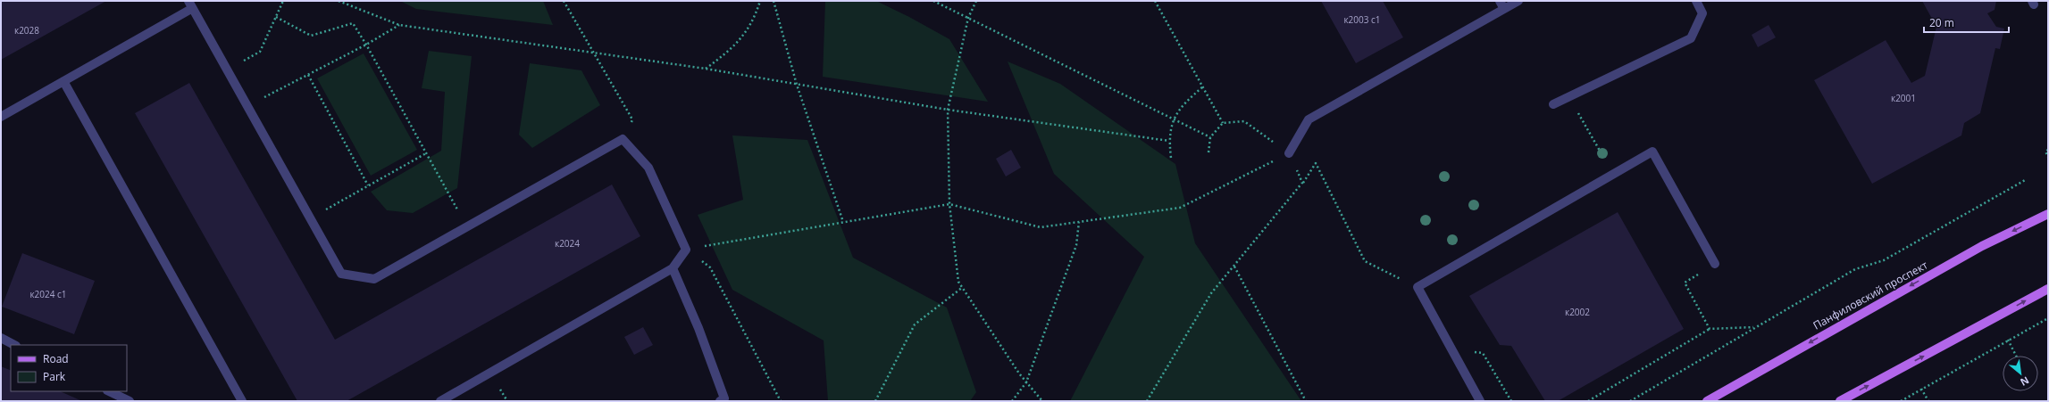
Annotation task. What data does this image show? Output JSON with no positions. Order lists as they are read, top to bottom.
{
  "streets": {
    "main road": ["Панфиловский проспект"]
  },
  "house_numbers": [
    "к2003 с1",
    "к2028",
    "к2001",
    "к2024",
    "к2024 с1",
    "к2002"
  ],
  "legend": ["Road", "Park"],
  "scale_bar": "20 m",
  "north": "bottom right"
}
